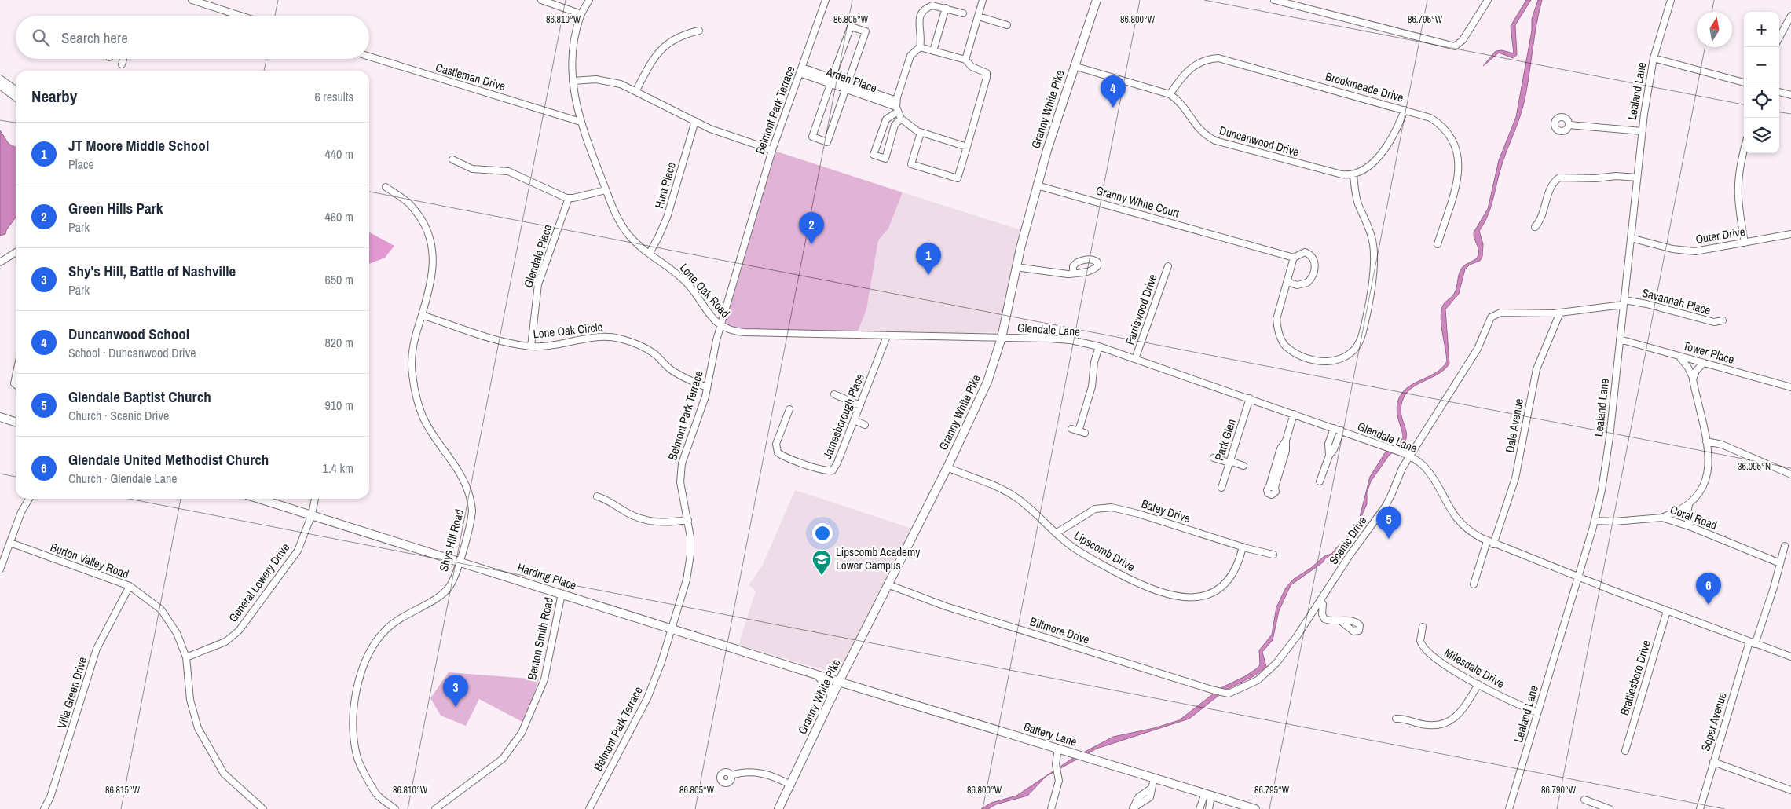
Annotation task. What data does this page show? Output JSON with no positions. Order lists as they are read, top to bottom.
{
  "streets": {
    "main road": ["Granny White Pike", "Harding Place", "Battery Lane"],
    "street": [
      "Castleman Drive",
      "Arden Place",
      "Brookmeade Drive",
      "Lealand Lane",
      "Belmont Park Terrace",
      "Duncanwood Drive",
      "Hunt Place",
      "Granny White Court",
      "Outer Drive",
      "Glendale Place",
      "Lone Oak Road",
      "Savannah Place",
      "Farriswood Drive",
      "Glendale Lane",
      "Lone Oak Circle",
      "Tower Place",
      "Jamesborough Place",
      "Dale Avenue",
      "Park Glen",
      "Batey Drive",
      "Coral Road",
      "Shys Hill Road",
      "Scenic Drive",
      "Lipscomb Drive",
      "Burton Valley Road",
      "General Lowery Drive",
      "Biltmore Drive",
      "Benton Smith Road",
      "Milesdale Drive",
      "Brattlesboro Drive",
      "Villa Green Drive",
      "Soper Avenue"
    ]
  },
  "crossings": [
    ["Castleman Drive", "Lone Oak Road"],
    ["Arden Place", "Belmont Park Terrace"],
    ["Brookmeade Drive", "Duncanwood Drive"],
    ["Lealand Lane", "Outer Drive"],
    ["Lealand Lane", "Savannah Place"],
    ["Lealand Lane", "Glendale Lane"],
    ["Lealand Lane", "Tower Place"],
    ["Lealand Lane", "Coral Road"],
    ["Lealand Lane", "Milesdale Drive"],
    ["Granny White Pike", "Duncanwood Drive"],
    ["Granny White Pike", "Granny White Court"],
    ["Granny White Pike", "Lone Oak Road"],
    ["Granny White Pike", "Glendale Lane"],
    ["Granny White Pike", "Lipscomb Drive"],
    ["Granny White Pike", "Harding Place"],
    ["Granny White Pike", "Biltmore Drive"],
    ["Granny White Pike", "Battery Lane"],
    ["Belmont Park Terrace", "Lone Oak Road"],
    ["Belmont Park Terrace", "Lone Oak Circle"],
    ["Belmont Park Terrace", "Harding Place"],
    ["Hunt Place", "Lone Oak Road"],
    ["Glendale Place", "Lone Oak Circle"],
    ["Lone Oak Road", "Glendale Lane"],
    ["Lone Oak Road", "Jamesborough Place"],
    ["Farriswood Drive", "Glendale Lane"],
    ["Glendale Lane", "Dale Avenue"],
    ["Glendale Lane", "Park Glen"],
    ["Glendale Lane", "Scenic Drive"],
    ["Glendale Lane", "Brattlesboro Drive"],
    ["Glendale Lane", "Soper Avenue"],
    ["Lone Oak Circle", "Shys Hill Road"],
    ["Dale Avenue", "Scenic Drive"],
    ["Batey Drive", "Lipscomb Drive"],
    ["Coral Road", "Soper Avenue"],
    ["Shys Hill Road", "Harding Place"],
    ["Scenic Drive", "Biltmore Drive"],
    ["Burton Valley Road", "General Lowery Drive"],
    ["Burton Valley Road", "Villa Green Drive"],
    ["Harding Place", "General Lowery Drive"],
    ["Harding Place", "Benton Smith Road"],
    ["Harding Place", "Battery Lane"]
  ],
  "places": {
    "school or university": ["Lipscomb Academy Lower Campus"]
  },
  "north": "top",
  "page": {
    "map_buttons": ["+", "−"],
    "search": "Search here",
    "heading": ["Nearby", "6 results"],
    "pins": [
      "4",
      "2",
      "1",
      "5",
      "6",
      "3"
    ],
    "list": [
      {
        "mark": "1",
        "name": "JT Moore Middle School",
        "note": "Place",
        "value": "440 m"
      },
      {
        "mark": "2",
        "name": "Green Hills Park",
        "note": "Park",
        "value": "460 m"
      },
      {
        "mark": "3",
        "name": "Shy's Hill, Battle of Nashville",
        "note": "Park",
        "value": "650 m"
      },
      {
        "mark": "4",
        "name": "Duncanwood School",
        "note": "School · Duncanwood Drive",
        "value": "820 m"
      },
      {
        "mark": "5",
        "name": "Glendale Baptist Church",
        "note": "Church · Scenic Drive",
        "value": "910 m"
      },
      {
        "mark": "6",
        "name": "Glendale United Methodist Church",
        "note": "Church · Glendale Lane",
        "value": "1.4 km"
      }
    ]
  },
  "coordinates": [
    "86.810°W",
    "86.805°W",
    "86.800°W",
    "86.795°W",
    "36.095°N",
    "86.815°W",
    "86.790°W"
  ]
}
